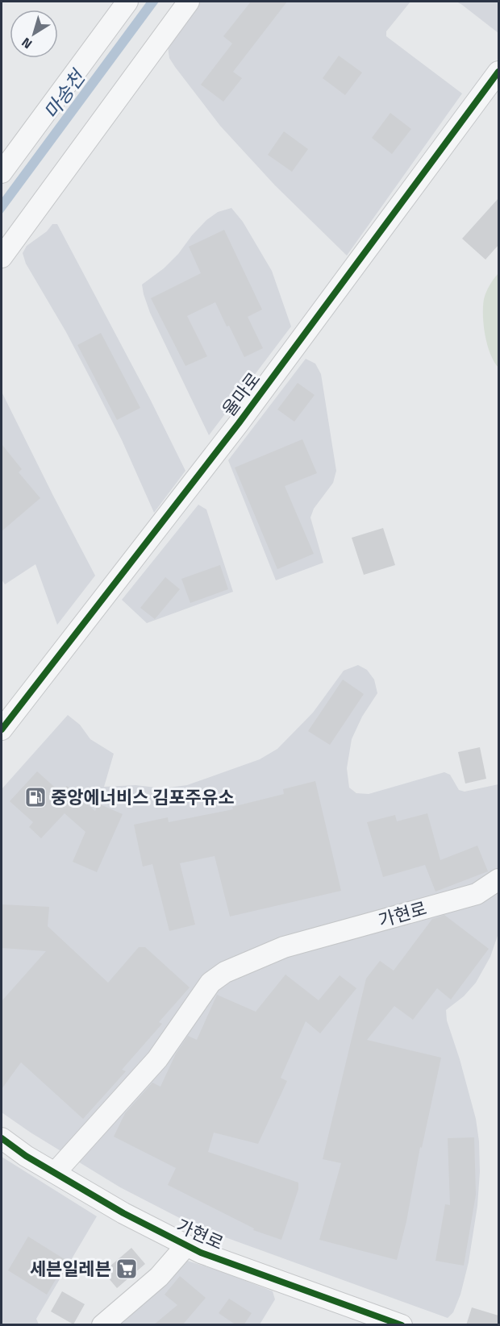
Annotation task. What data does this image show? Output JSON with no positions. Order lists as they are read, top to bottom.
{
  "streets": {
    "street": ["율마로", "가현로"]
  },
  "water": ["마송천"],
  "places": {
    "fuel station": ["중앙에너비스 김포주유소"],
    "supermarket": ["세븐일레븐"]
  },
  "north": "bottom left"
}
